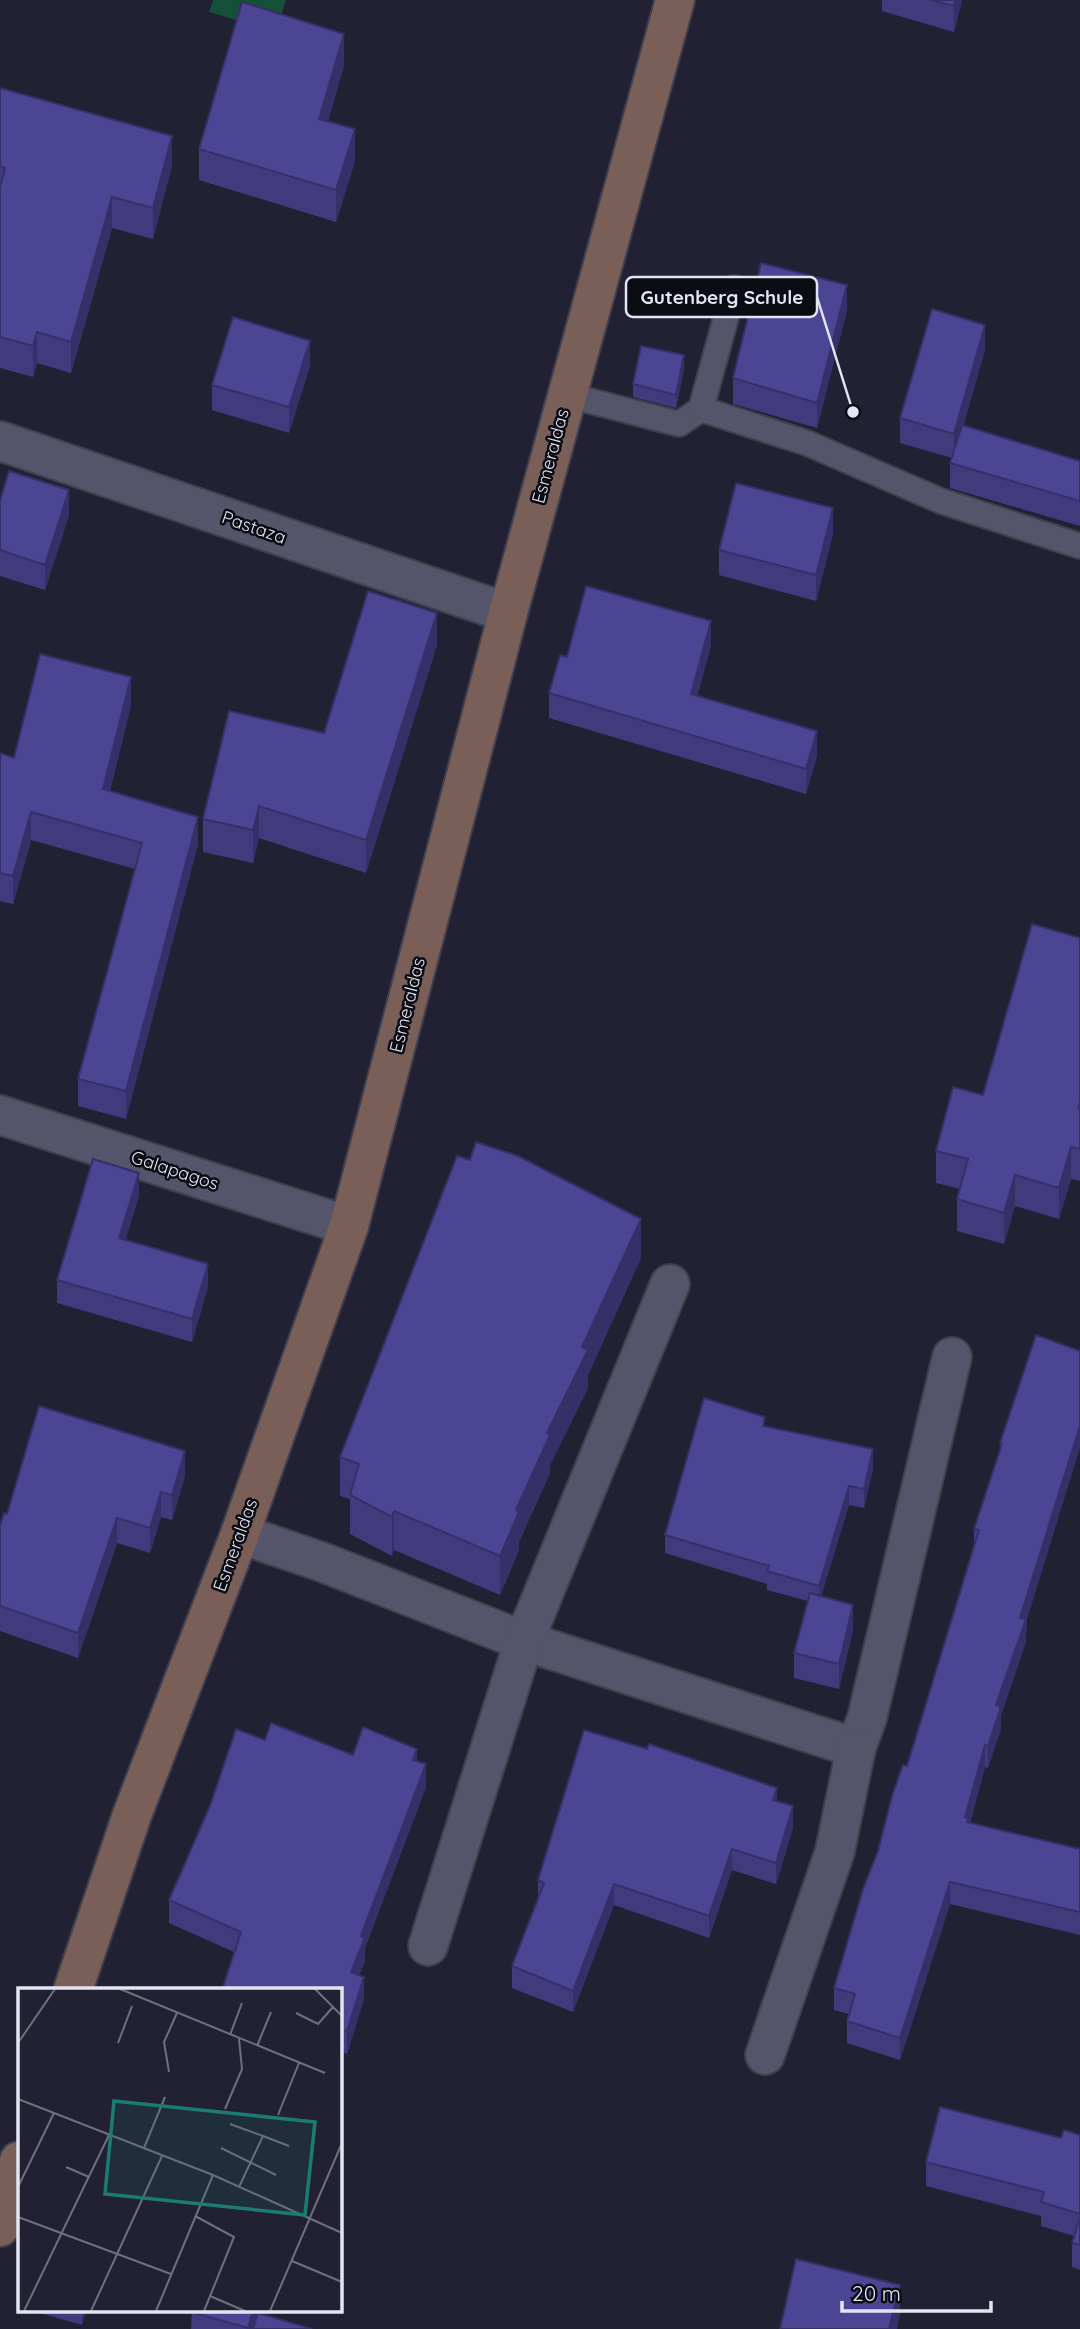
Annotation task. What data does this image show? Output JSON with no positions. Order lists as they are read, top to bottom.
{
  "streets": {
    "street": ["Esmeraldas", "Pastaza", "Galapagos"]
  },
  "crossings": [
    ["Esmeraldas", "Pastaza"],
    ["Esmeraldas", "Galapagos"]
  ],
  "places": ["Gutenberg Schule"],
  "scale_bar": "20 m"
}
